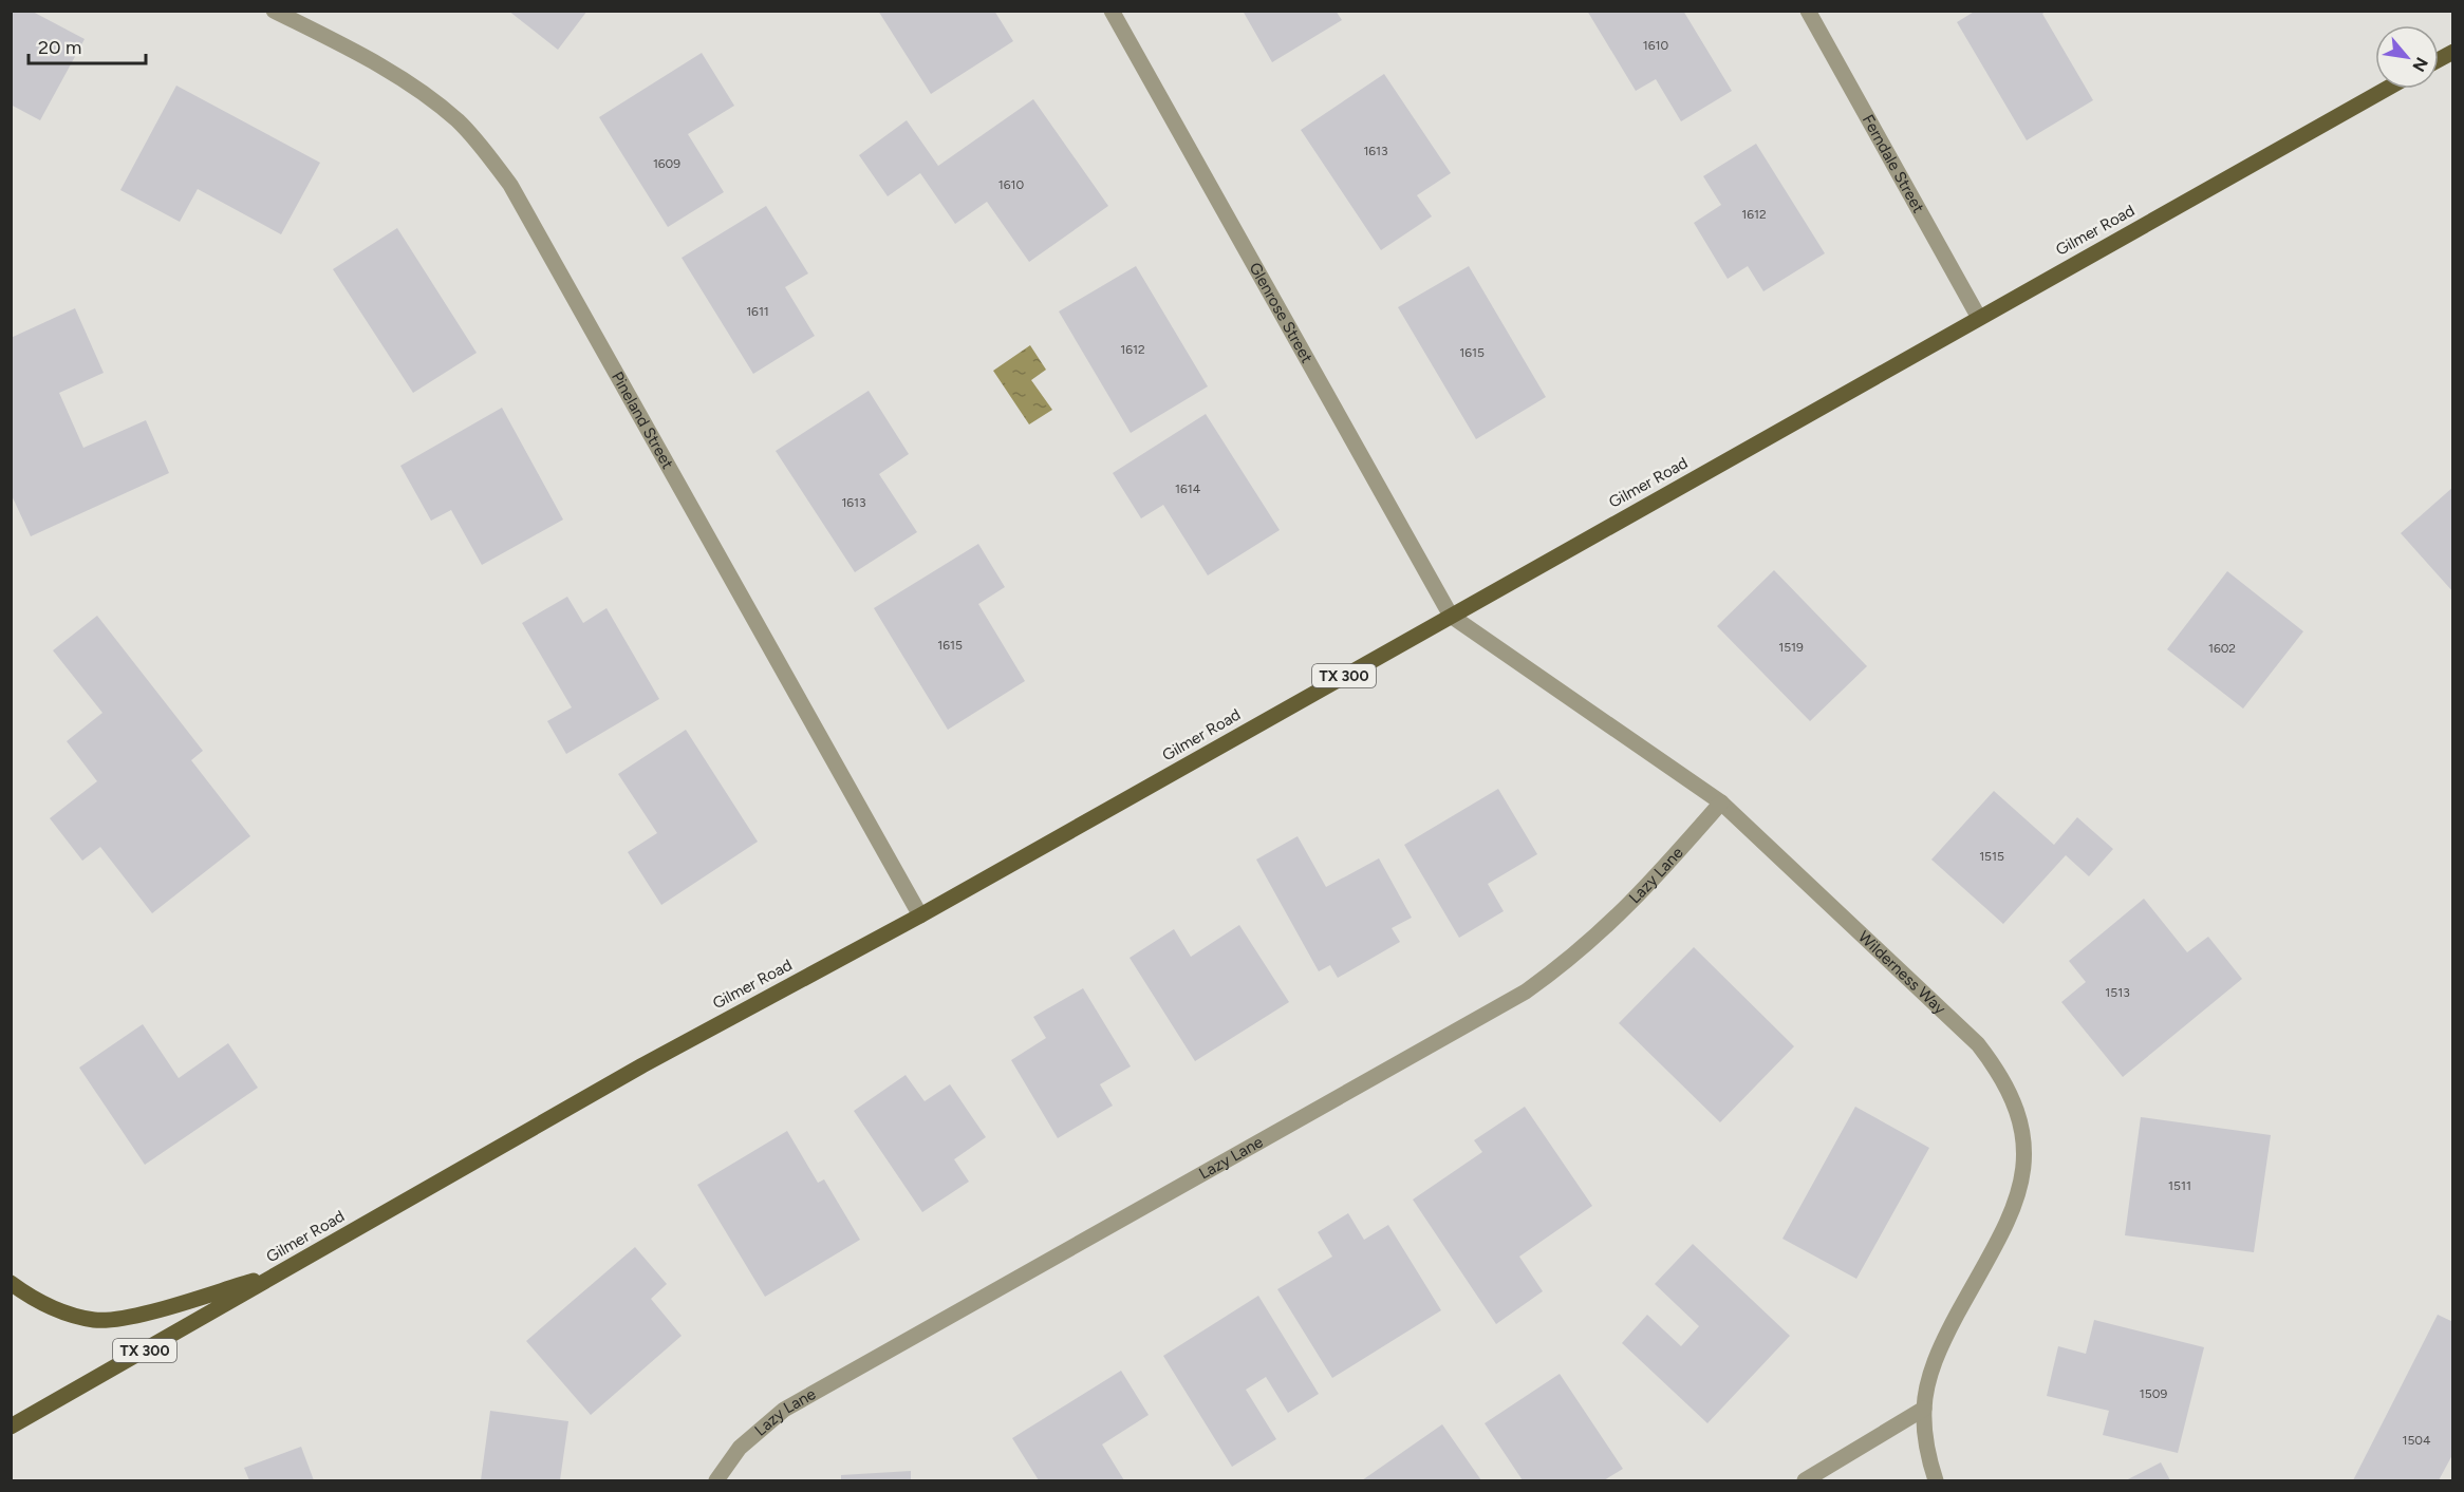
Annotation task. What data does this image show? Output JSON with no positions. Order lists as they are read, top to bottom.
{
  "streets": {
    "main road": ["Gilmer Road", "TX 300"],
    "street": [
      "Ferndale Street",
      "Glenrose Street",
      "Pineland Street",
      "Lazy Lane",
      "Wilderness Way"
    ]
  },
  "crossings": [
    ["Ferndale Street", "Gilmer Road"],
    ["Gilmer Road", "Glenrose Street"],
    ["Gilmer Road", "Pineland Street"],
    ["Gilmer Road", "Wilderness Way"],
    ["Glenrose Street", "Wilderness Way"],
    ["Lazy Lane", "Wilderness Way"]
  ],
  "house_numbers": [
    "1610",
    "1613",
    "1609",
    "1610",
    "1612",
    "1611",
    "1612",
    "1615",
    "1614",
    "1613",
    "1615",
    "1519",
    "1602",
    "1515",
    "1513",
    "1511",
    "1509",
    "1504"
  ],
  "scale_bar": "20 m",
  "north": "bottom right"
}
